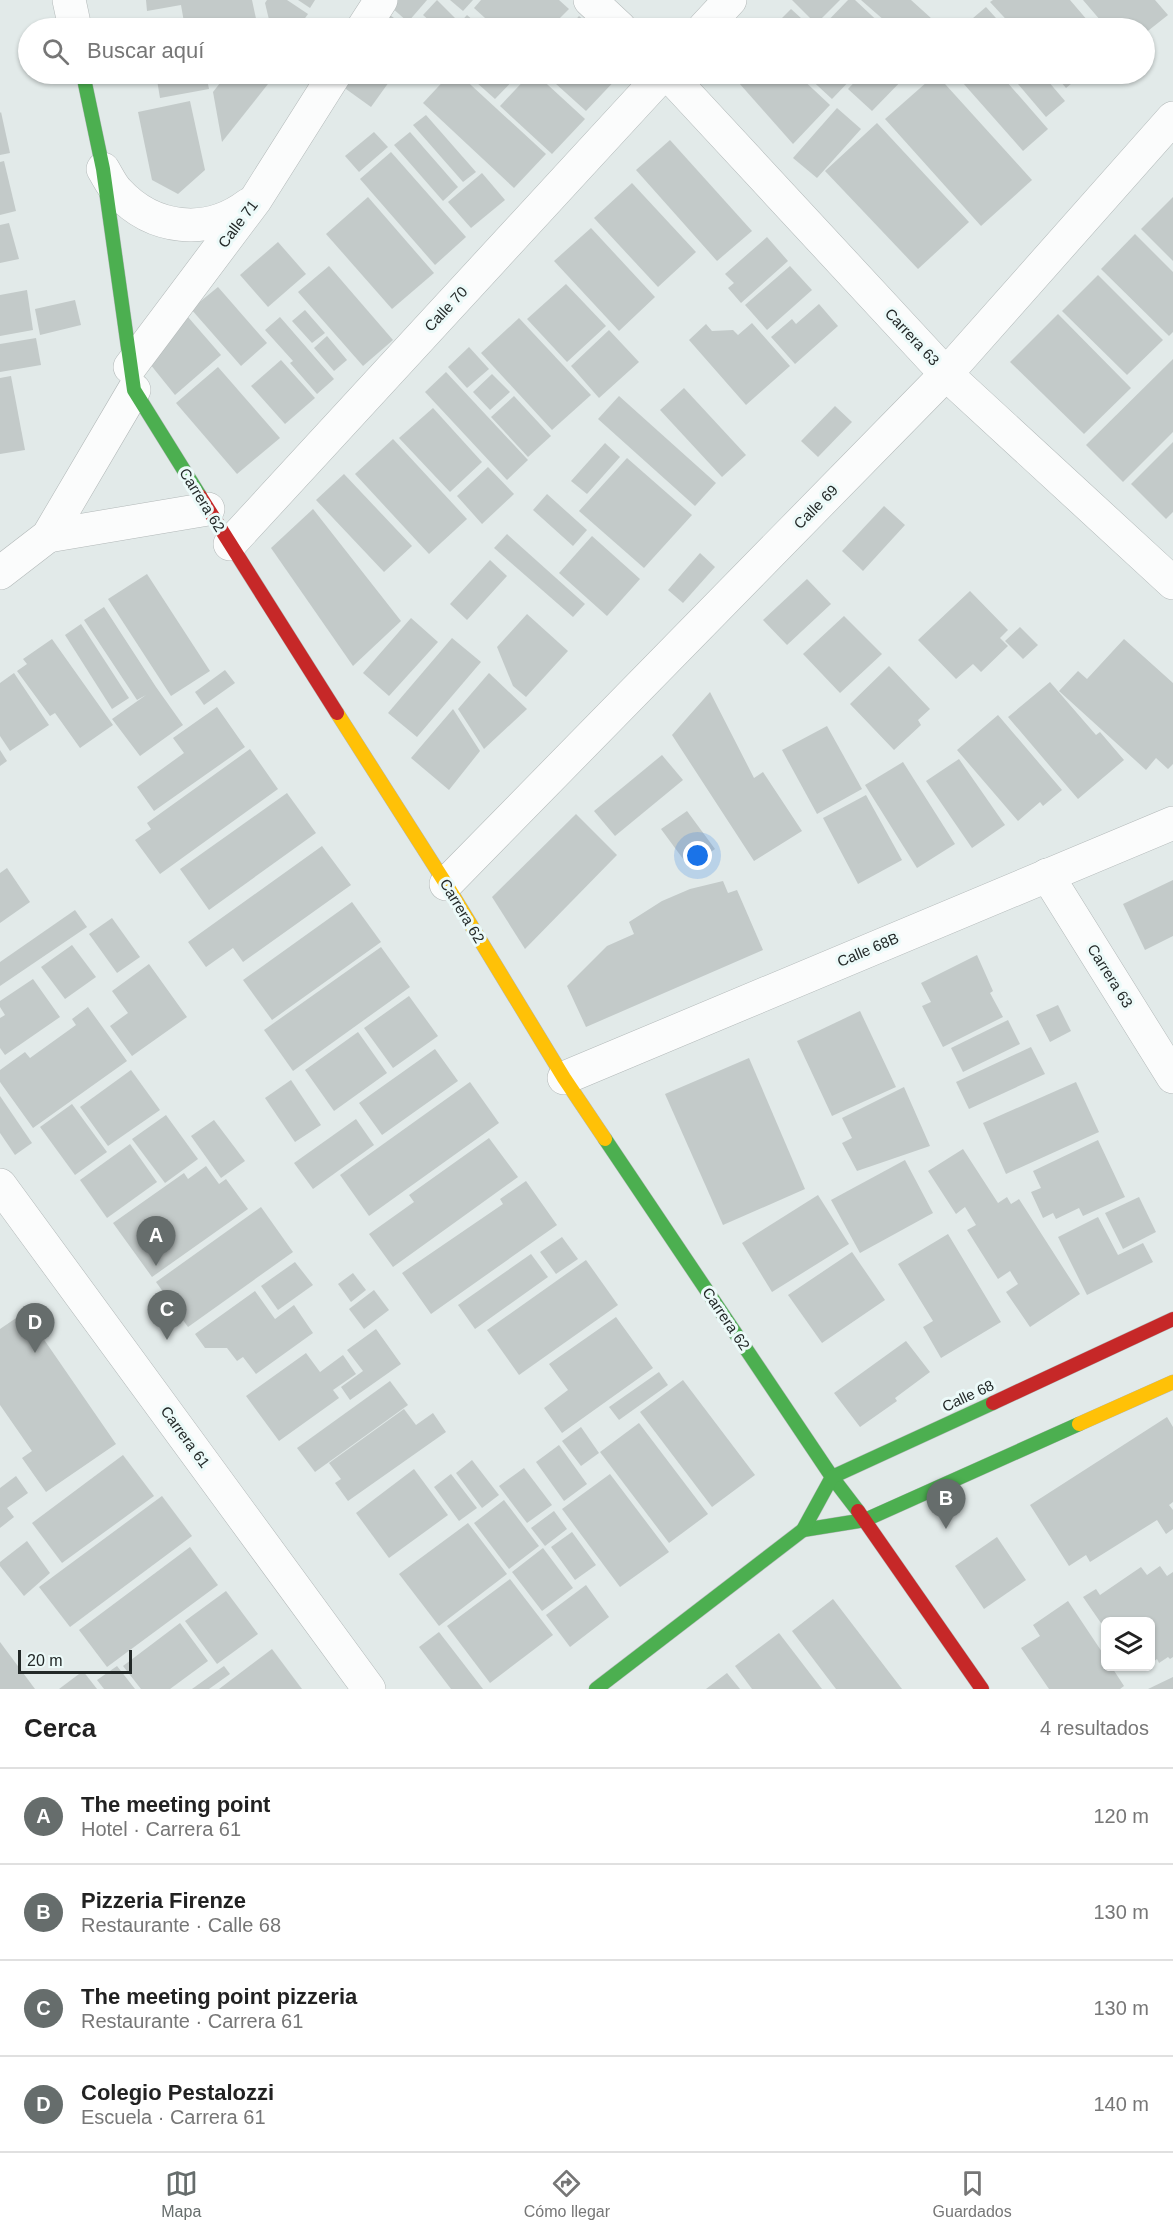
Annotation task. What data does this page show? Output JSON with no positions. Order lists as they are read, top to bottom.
{
  "streets": {
    "street": [
      "Calle 71",
      "Calle 70",
      "Carrera 63",
      "Carrera 62",
      "Calle 69",
      "Calle 68B",
      "Calle 68",
      "Carrera 61"
    ]
  },
  "crossings": [
    ["Calle 71", "Carrera 62"],
    ["Calle 70", "Carrera 62"],
    ["Carrera 63", "Calle 69"],
    ["Carrera 63", "Calle 68B"],
    ["Carrera 62", "Calle 69"],
    ["Carrera 62", "Calle 68B"],
    ["Carrera 62", "Calle 68"]
  ],
  "scale_bar": "20 m",
  "page": {
    "search": "Buscar aquí",
    "pins": [
      "A",
      "C",
      "D",
      "B"
    ],
    "scale": "20 m",
    "heading": ["Cerca", "4 resultados"],
    "list": [
      {
        "mark": "A",
        "name": "The meeting point",
        "note": "Hotel · Carrera 61",
        "value": "120 m"
      },
      {
        "mark": "B",
        "name": "Pizzeria Firenze",
        "note": "Restaurante · Calle 68",
        "value": "130 m"
      },
      {
        "mark": "C",
        "name": "The meeting point pizzeria",
        "note": "Restaurante · Carrera 61",
        "value": "130 m"
      },
      {
        "mark": "D",
        "name": "Colegio Pestalozzi",
        "note": "Escuela · Carrera 61",
        "value": "140 m"
      }
    ],
    "nav": ["Mapa", "Cómo llegar", "Guardados"]
  }
}
